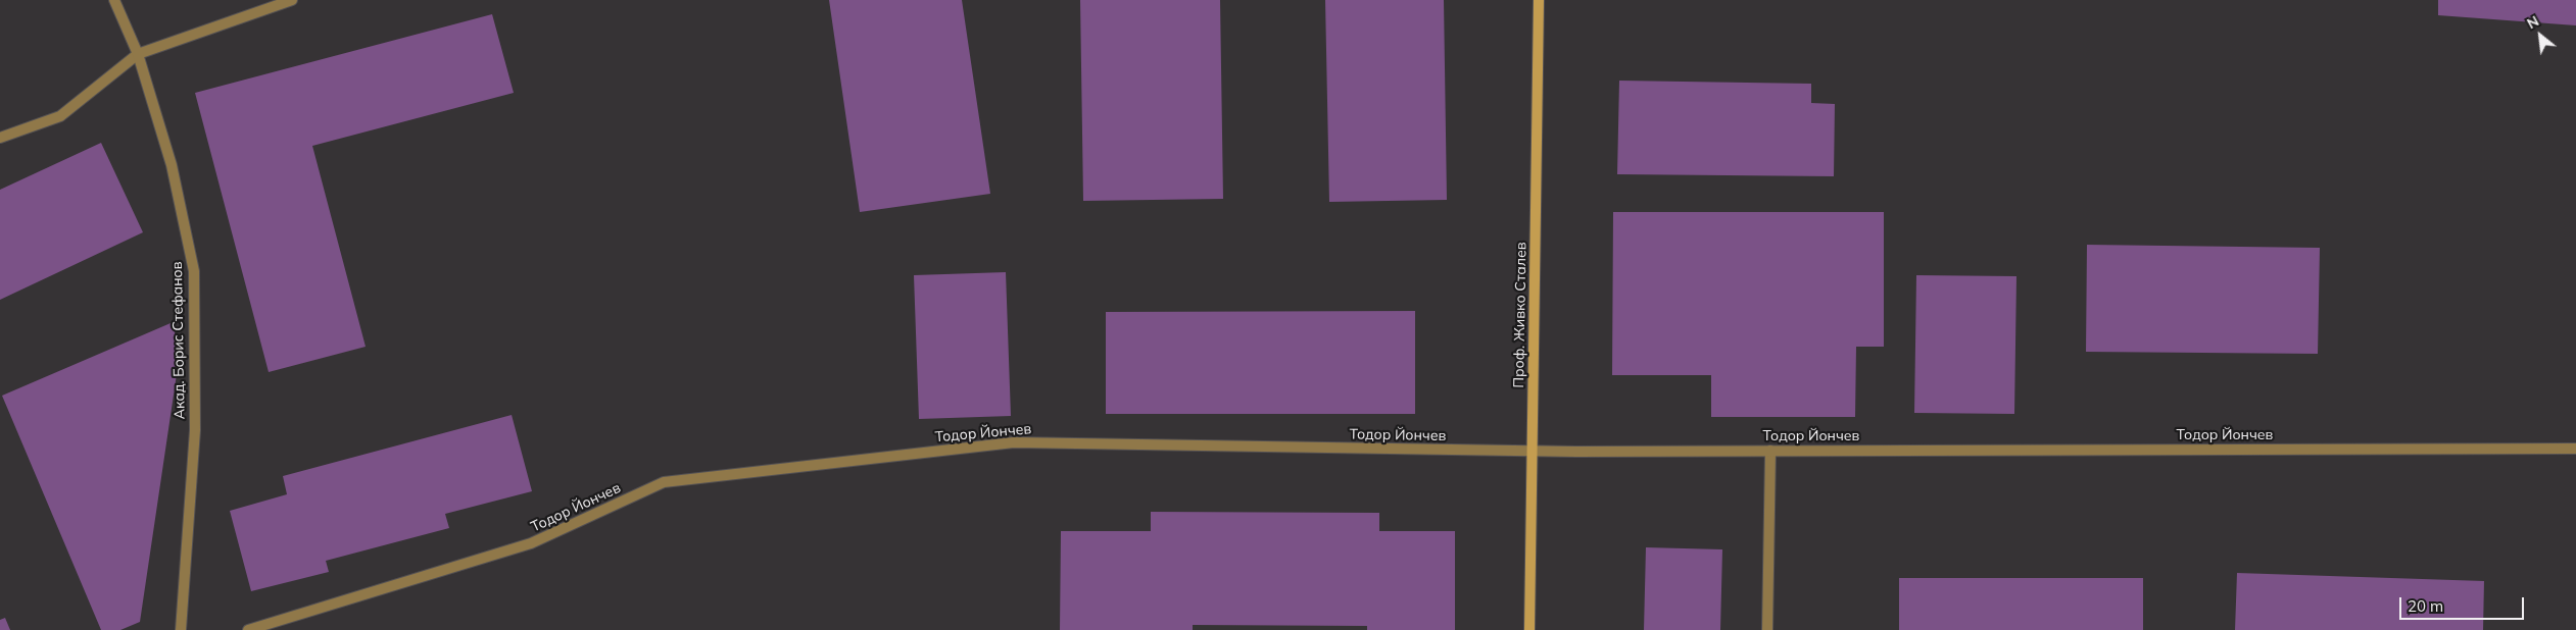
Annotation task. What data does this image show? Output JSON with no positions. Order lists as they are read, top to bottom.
{
  "streets": {
    "street": ["Проф. Живко Сталев", "Акад. Борис Стефанов", "Тодор Йончев"]
  },
  "crossings": [
    ["Проф. Живко Сталев", "Тодор Йончев"]
  ],
  "scale_bar": "20 m",
  "north": "top left"
}
